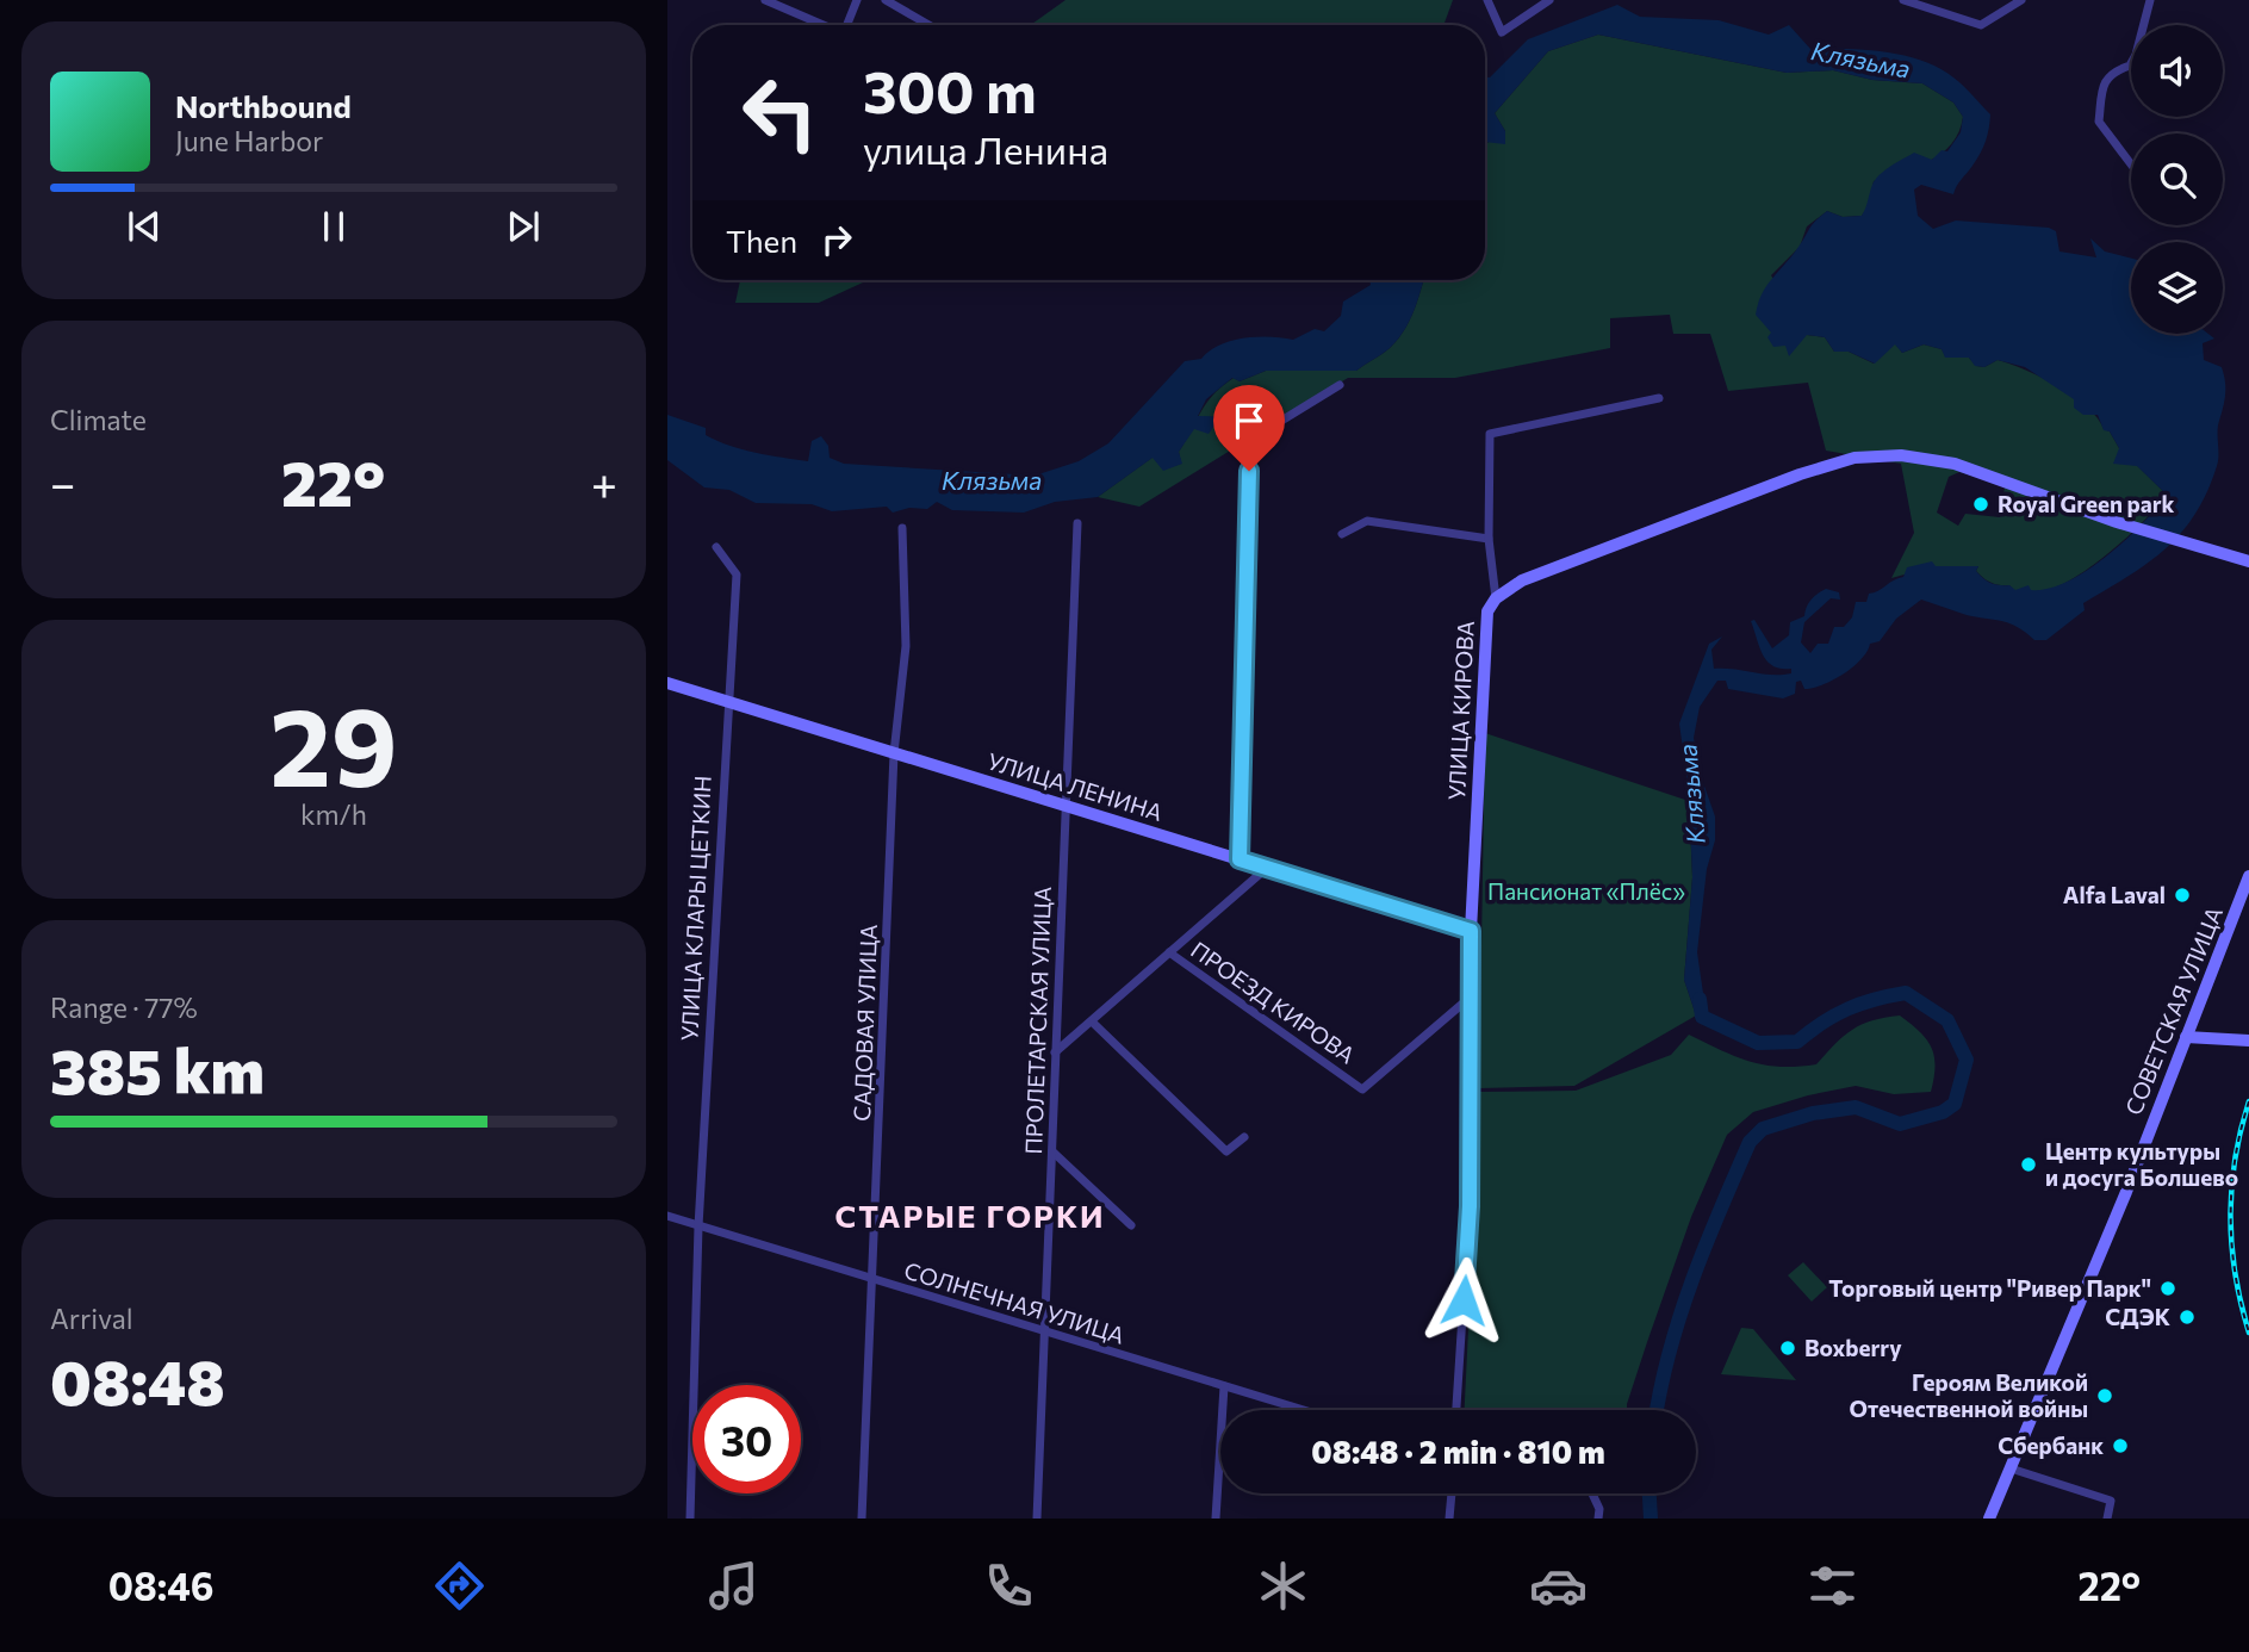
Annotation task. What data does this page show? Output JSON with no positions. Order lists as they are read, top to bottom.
{
  "streets": {
    "street": [
      "УЛИЦА КИРОВА",
      "УЛИЦА ЛЕНИНА",
      "УЛИЦА КЛАРЫ ЦЕТКИН",
      "ПРОЕЗД КИРОВА",
      "СОВЕТСКАЯ УЛИЦА",
      "ПРОЛЕТАРСКАЯ УЛИЦА",
      "САДОВАЯ УЛИЦА",
      "СОЛНЕЧНАЯ УЛИЦА"
    ]
  },
  "crossings": [
    ["УЛИЦА КИРОВА", "УЛИЦА ЛЕНИНА"],
    ["УЛИЦА КИРОВА", "ПРОЕЗД КИРОВА"],
    ["УЛИЦА ЛЕНИНА", "УЛИЦА КЛАРЫ ЦЕТКИН"],
    ["УЛИЦА ЛЕНИНА", "ПРОЛЕТАРСКАЯ УЛИЦА"],
    ["УЛИЦА ЛЕНИНА", "САДОВАЯ УЛИЦА"],
    ["УЛИЦА КЛАРЫ ЦЕТКИН", "СОЛНЕЧНАЯ УЛИЦА"],
    ["ПРОЛЕТАРСКАЯ УЛИЦА", "СОЛНЕЧНАЯ УЛИЦА"],
    ["САДОВАЯ УЛИЦА", "СОЛНЕЧНАЯ УЛИЦА"]
  ],
  "districts": ["СТАРЫЕ ГОРКИ"],
  "water": ["Клязьма"],
  "parks": ["Пансионат «Плёс»"],
  "places": [
    "Royal Green park",
    "Alfa Laval",
    "Центр культуры и досуга Болшево",
    "Торговый центр \"Ривер Парк\"",
    "СДЭК",
    "Boxberry",
    "Героям Великой Отечественной войны",
    "Сбербанк"
  ],
  "page": {
    "turn": ["300 m", "улица Ленина"],
    "song": ["Northbound", "June Harbor"],
    "then": "Then",
    "tile": [
      "Climate",
      ["29", "km/h"],
      ["Range · 77%", "385 km"],
      ["Arrival", "08:48"]
    ],
    "heat": ["−", "22°", "+"],
    "limit": "30",
    "trip": "08:48 · 2 min · 810 m",
    "tabs": ["08:46", "22°"]
  }
}
